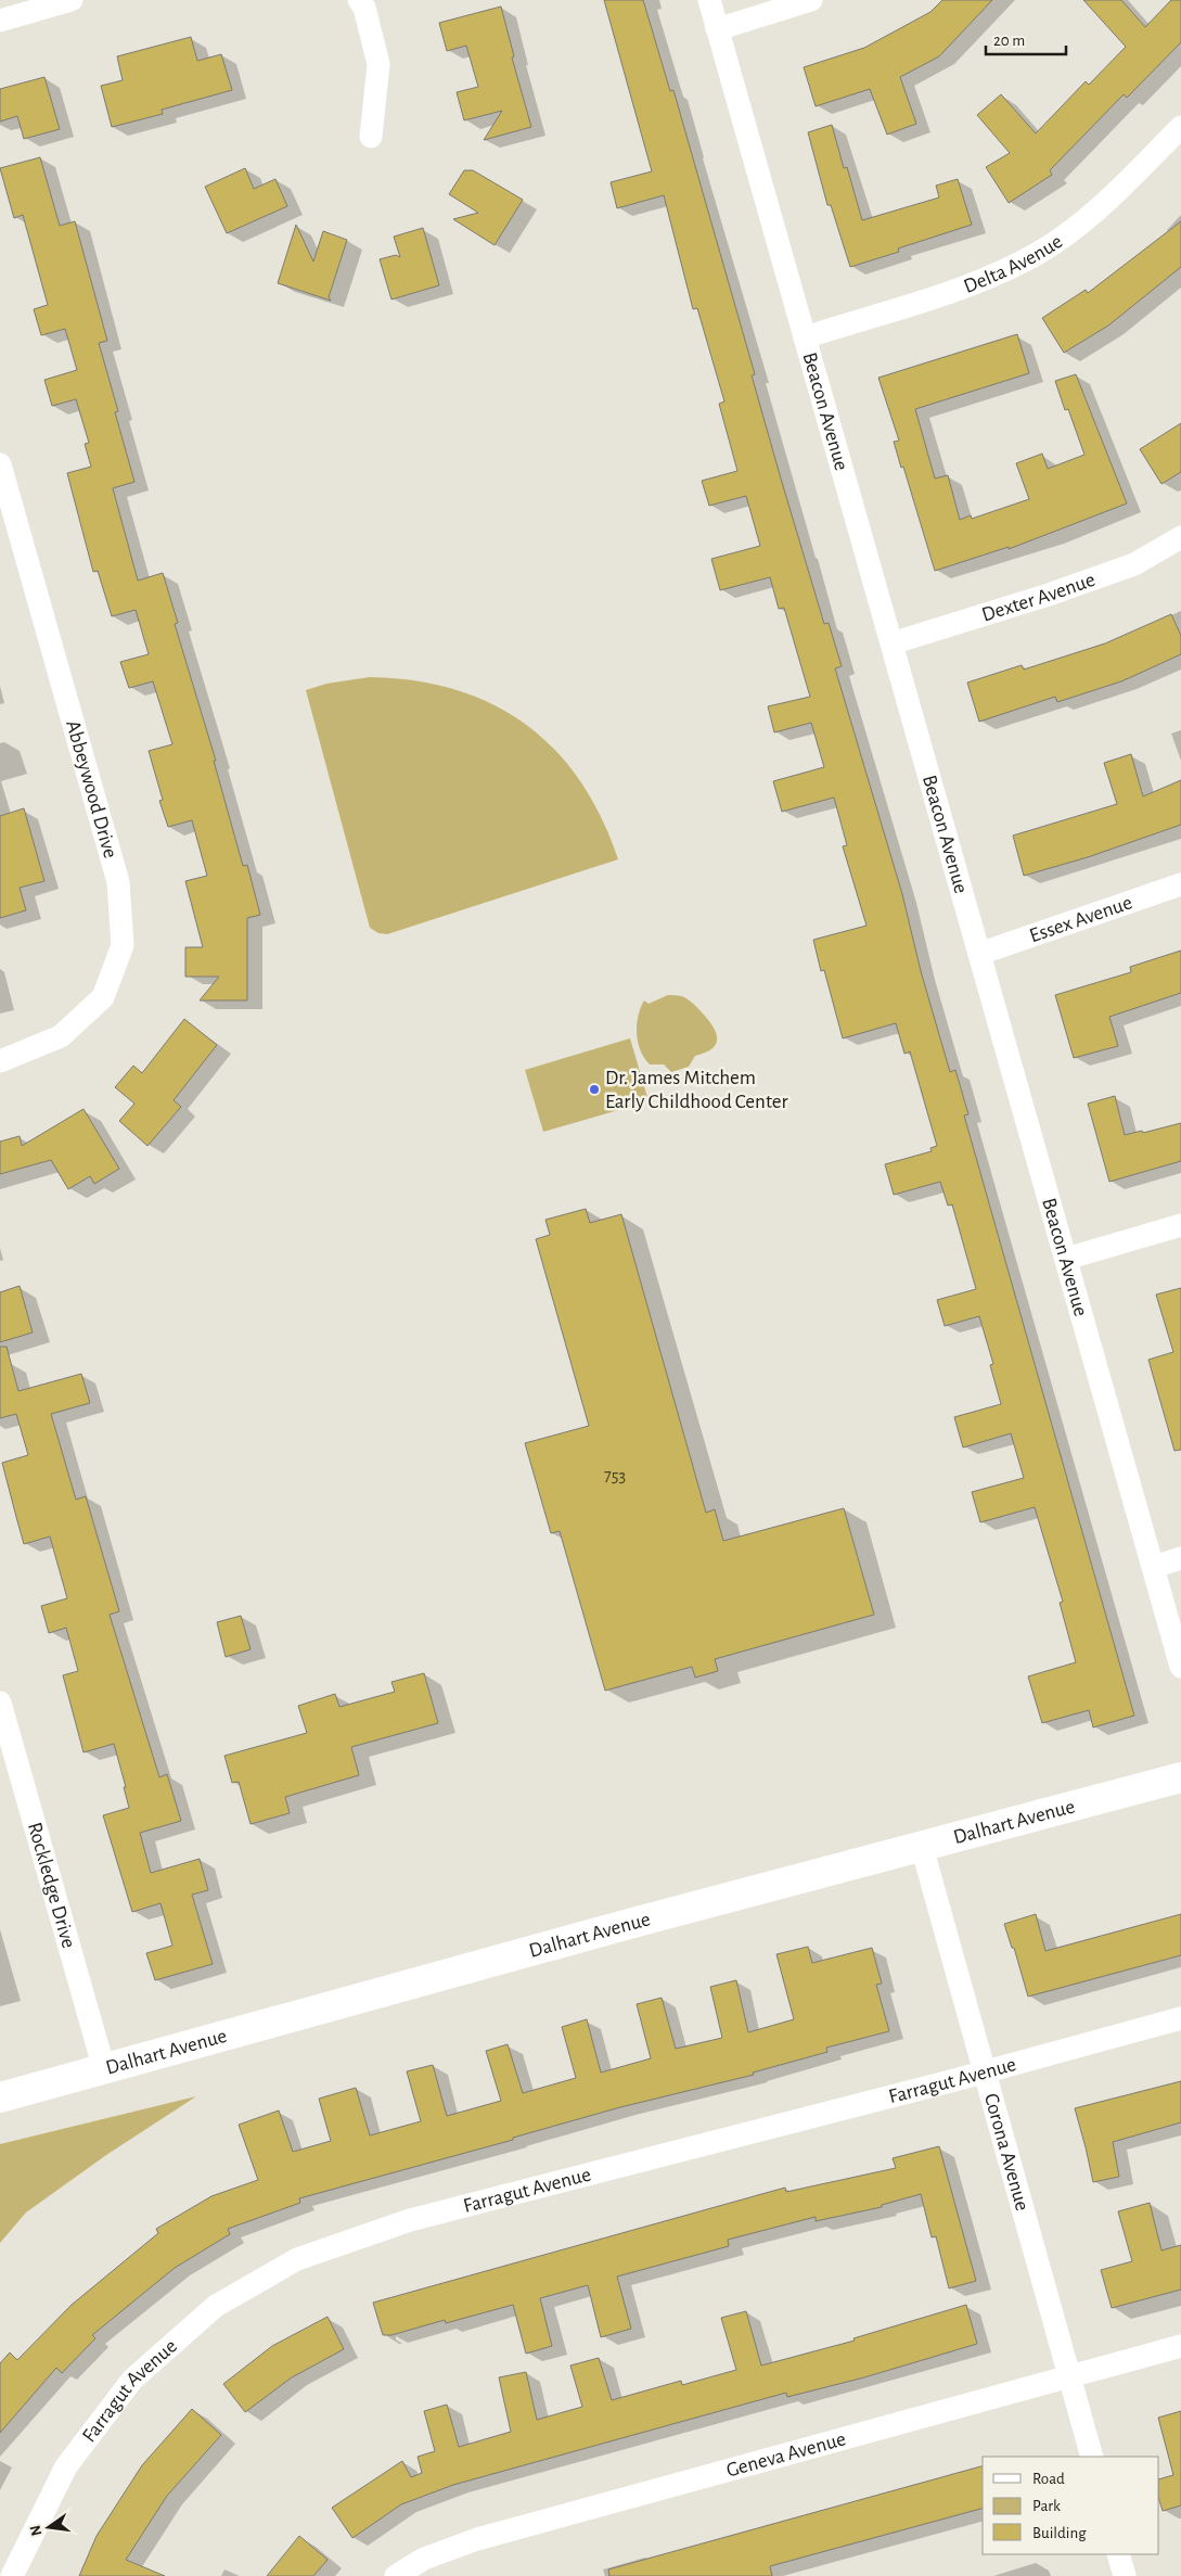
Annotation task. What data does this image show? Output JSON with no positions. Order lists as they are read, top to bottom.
{
  "streets": {
    "main road": ["Dalhart Avenue"],
    "street": [
      "Delta Avenue",
      "Beacon Avenue",
      "Dexter Avenue",
      "Abbeywood Drive",
      "Essex Avenue",
      "Rockledge Drive",
      "Farragut Avenue",
      "Corona Avenue",
      "Geneva Avenue"
    ]
  },
  "crossings": [
    ["Delta Avenue", "Beacon Avenue"],
    ["Beacon Avenue", "Dexter Avenue"],
    ["Beacon Avenue", "Essex Avenue"],
    ["Dalhart Avenue", "Rockledge Drive"],
    ["Dalhart Avenue", "Corona Avenue"],
    ["Farragut Avenue", "Corona Avenue"],
    ["Corona Avenue", "Geneva Avenue"]
  ],
  "places": ["Dr. James Mitchem Early Childhood Center"],
  "house_numbers": ["753"],
  "legend": ["Road", "Park", "Building"],
  "scale_bar": "20 m",
  "north": "left"
}
